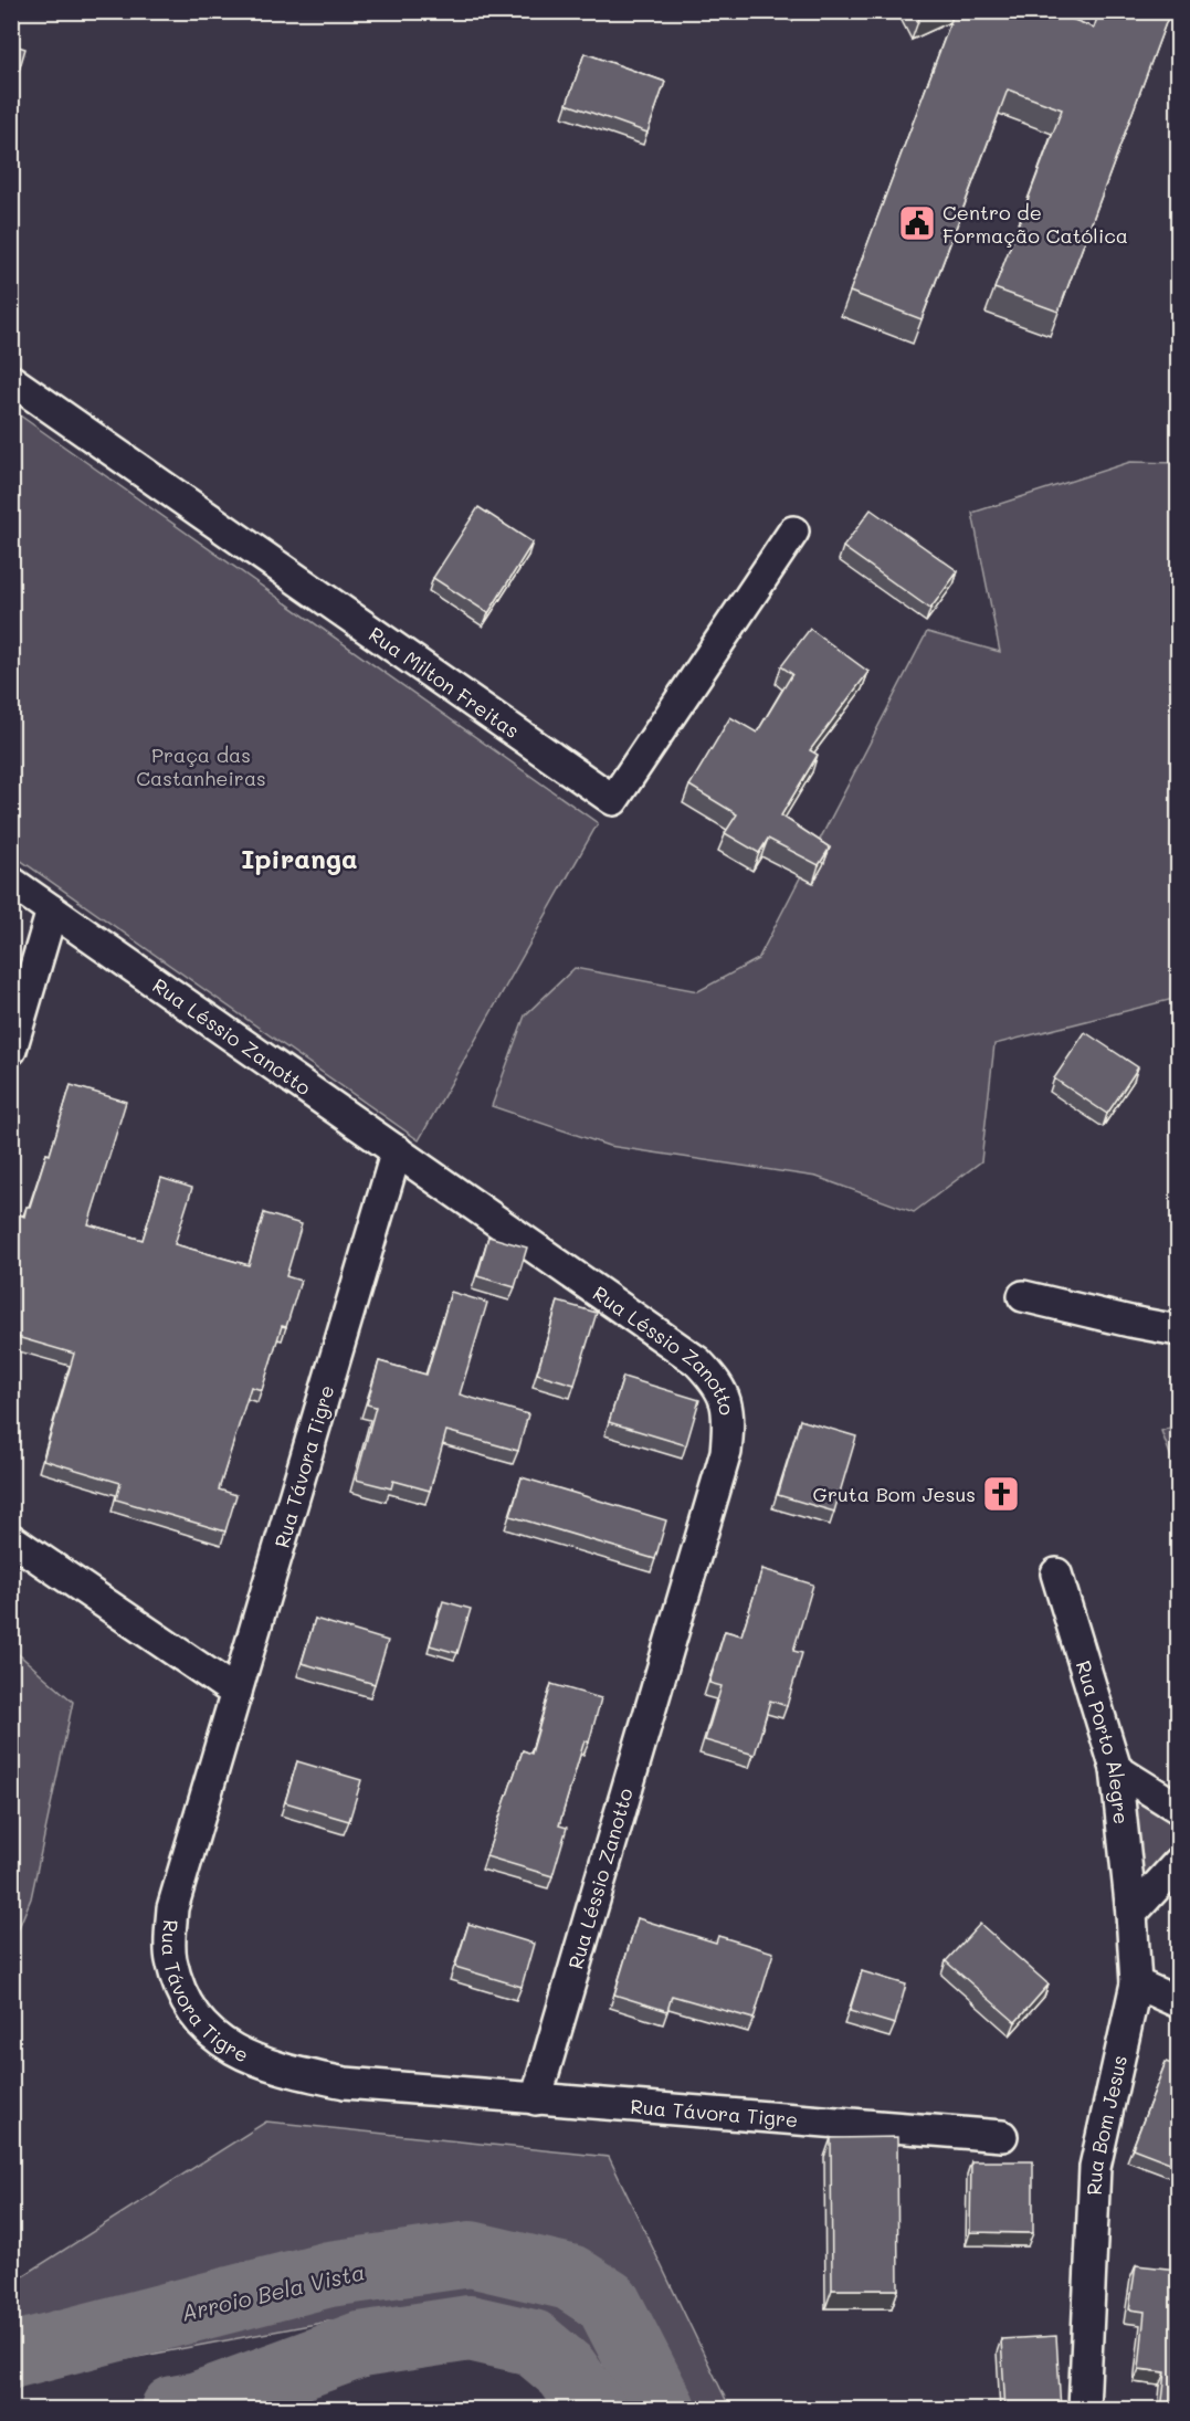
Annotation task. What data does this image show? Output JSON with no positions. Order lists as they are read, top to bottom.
{
  "streets": {
    "street": [
      "Rua Milton Freitas",
      "Rua Léssio Zanotto",
      "Rua Távora Tigre",
      "Rua Porto Alegre",
      "Rua Bom Jesus"
    ]
  },
  "crossings": [
    ["Rua Léssio Zanotto", "Rua Távora Tigre"],
    ["Rua Porto Alegre", "Rua Bom Jesus"]
  ],
  "districts": ["Ipiranga"],
  "water": ["Arroio Bela Vista"],
  "parks": ["Praça das Castanheiras"],
  "places": {
    "public building": ["Centro de Formação Católica"],
    "church": ["Gruta Bom Jesus"]
  }
}
